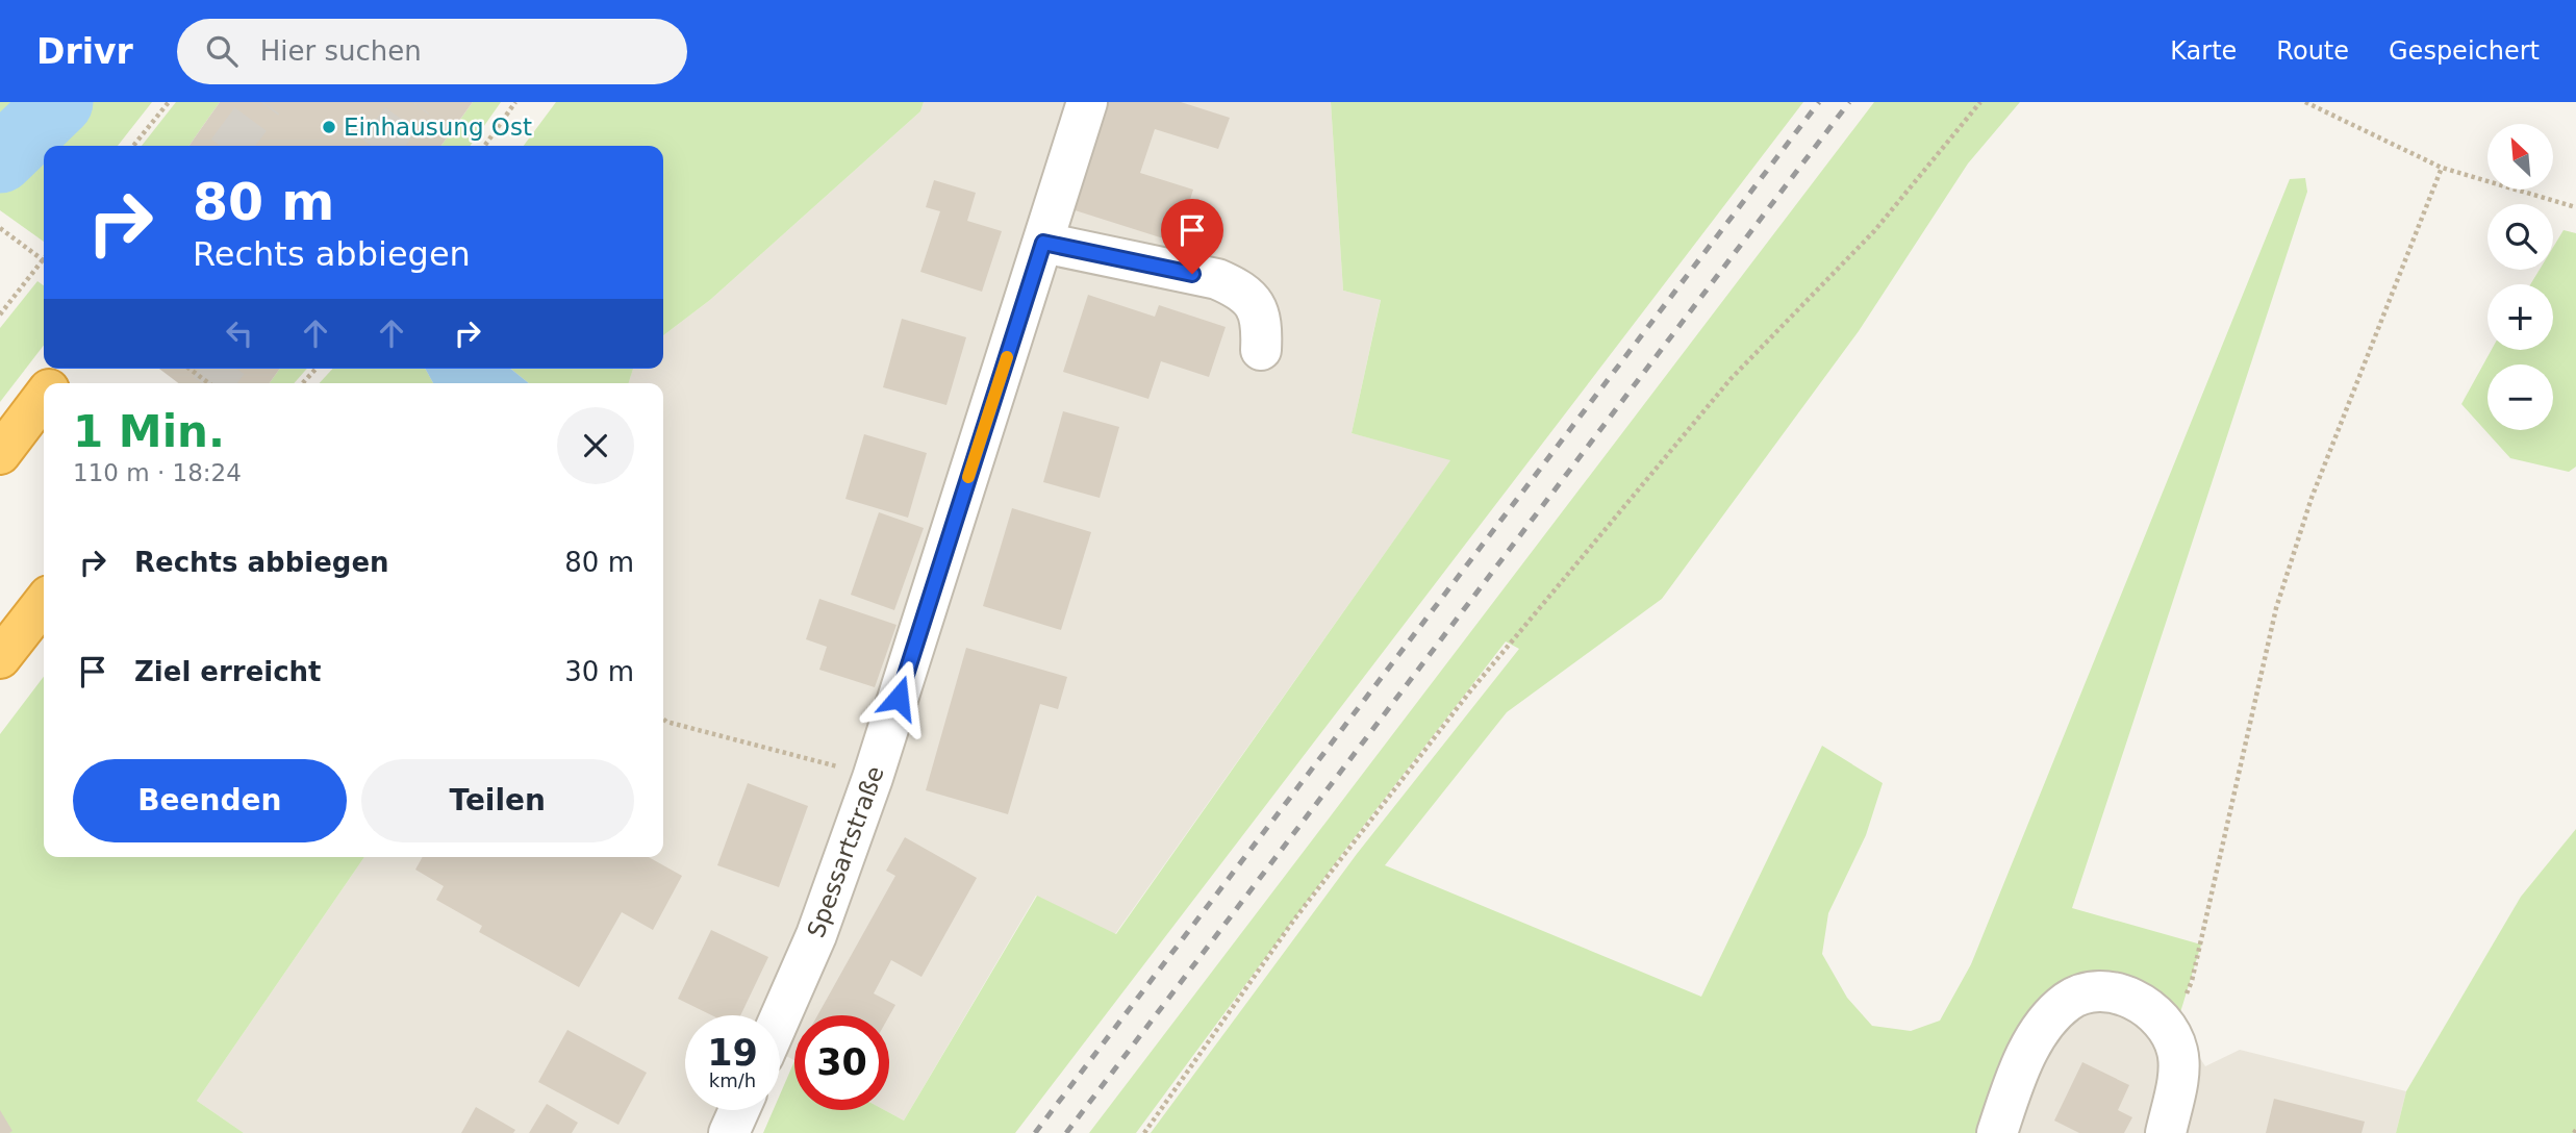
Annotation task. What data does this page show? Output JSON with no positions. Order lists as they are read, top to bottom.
{
  "streets": {
    "street": ["Spessartstraße"]
  },
  "places": ["Einhausung Ost"],
  "north": "top left",
  "page": {
    "header": "Drivr",
    "search": "Hier suchen",
    "nav": ["Karte", "Route", "Gespeichert"],
    "map_buttons": ["+", "−"],
    "turn": ["80 m", "Rechts abbiegen"],
    "heading": ["1 Min.", "110 m · 18:24"],
    "list": [
      {
        "name": "Rechts abbiegen",
        "value": "80 m"
      },
      {
        "name": "Ziel erreicht",
        "value": "30 m"
      }
    ],
    "buttons": ["Beenden", "Teilen"],
    "speed": "19 km/h",
    "limit": "30"
  }
}
